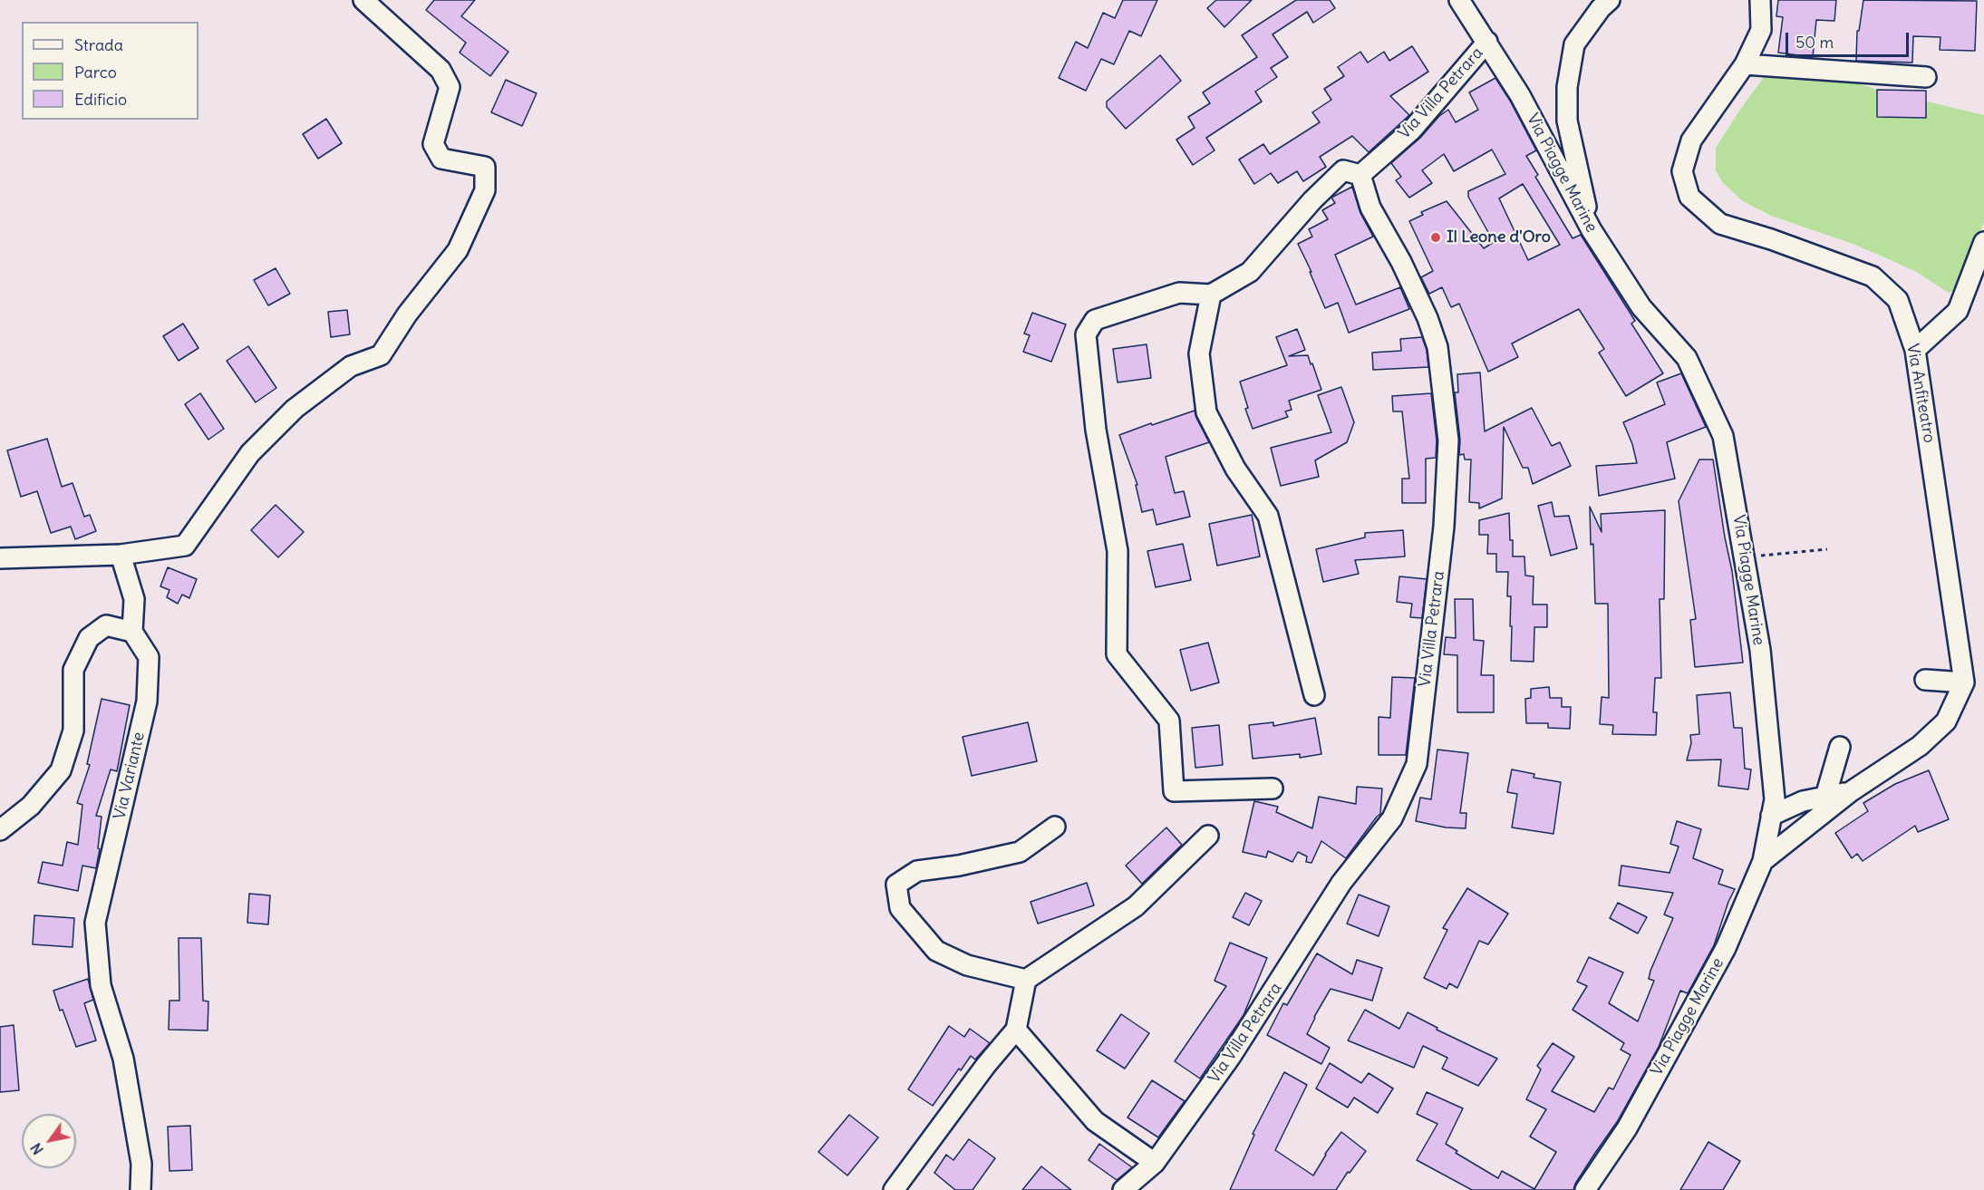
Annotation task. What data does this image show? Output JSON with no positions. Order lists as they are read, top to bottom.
{
  "streets": {
    "street": [
      "Via Villa Petrara",
      "Via Piagge Marine",
      "Via Anfiteatro",
      "Via Variante"
    ]
  },
  "crossings": [
    ["Via Villa Petrara", "Via Piagge Marine"]
  ],
  "places": ["Il Leone d'Oro"],
  "legend": ["Strada", "Parco", "Edificio"],
  "scale_bar": "50 m",
  "north": "bottom left"
}
